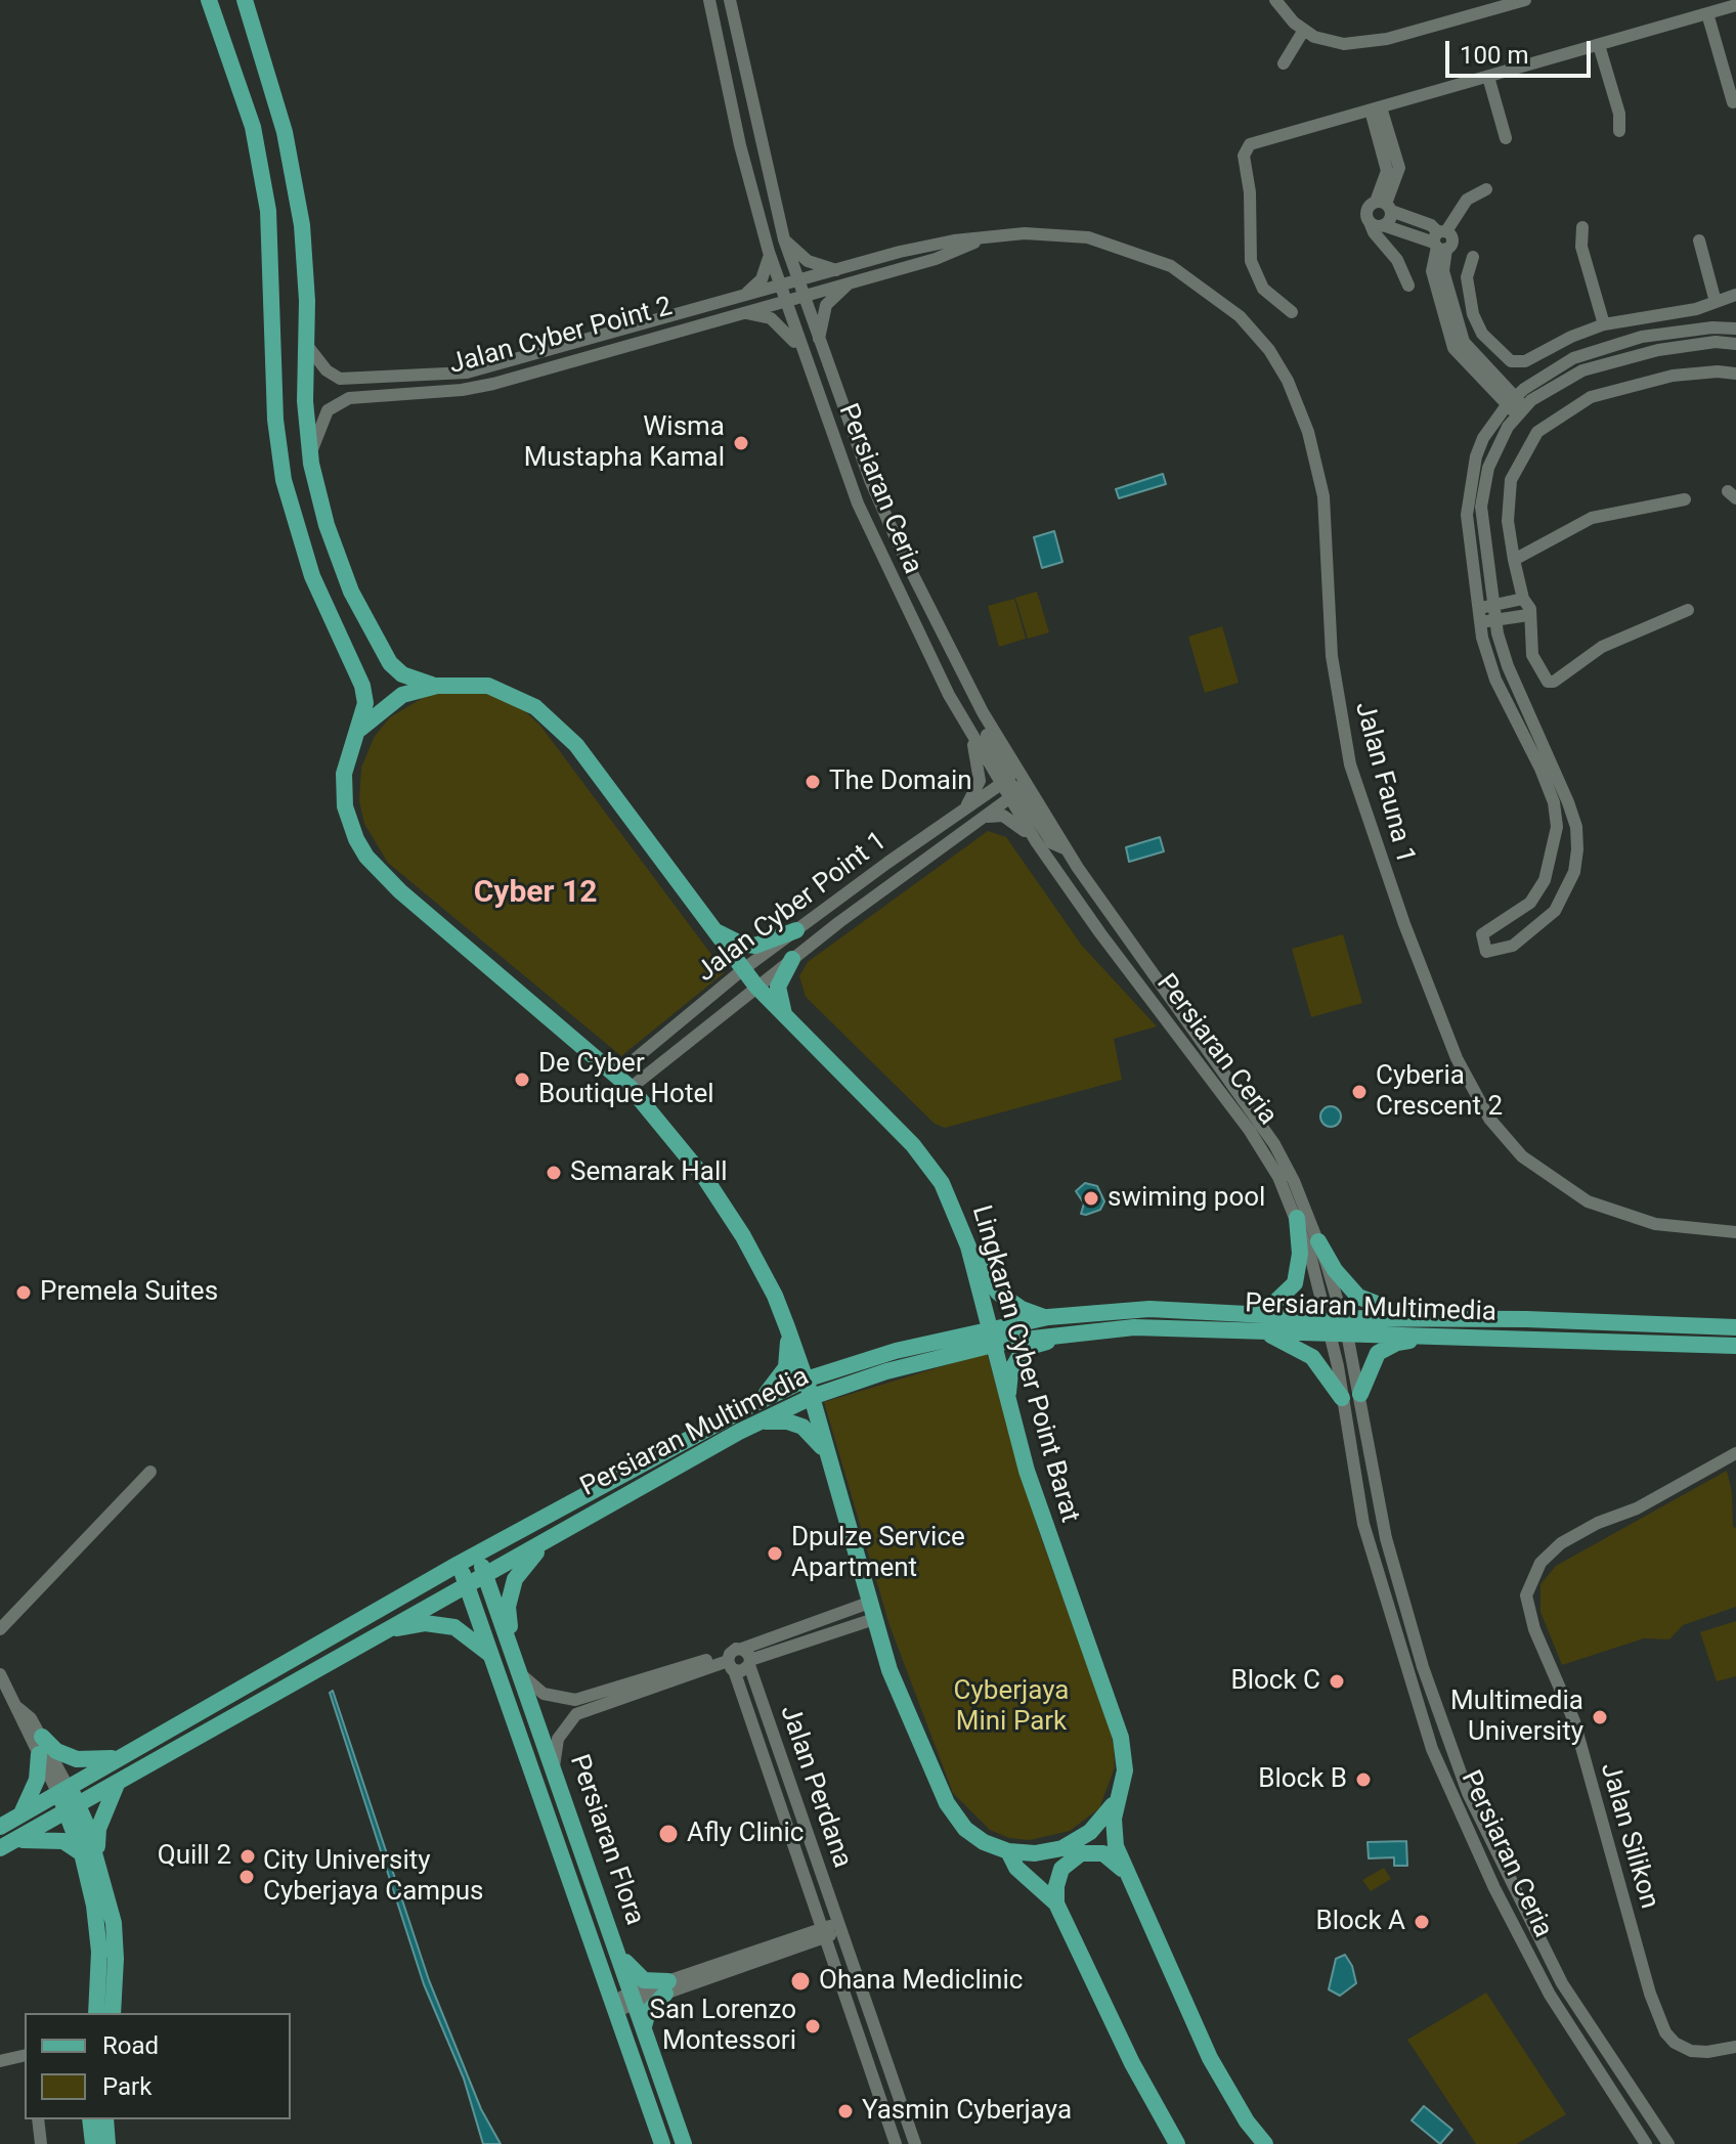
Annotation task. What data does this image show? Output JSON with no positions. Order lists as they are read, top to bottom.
{
  "streets": {
    "main road": ["Persiaran Multimedia", "Lingkaran Cyber Point Barat", "Persiaran Flora"],
    "street": [
      "Jalan Cyber Point 2",
      "Persiaran Ceria",
      "Jalan Fauna 1",
      "Jalan Cyber Point 1",
      "Jalan Perdana",
      "Jalan Silikon"
    ]
  },
  "crossings": [
    ["Jalan Cyber Point 2", "Persiaran Ceria"],
    ["Jalan Cyber Point 2", "Jalan Fauna 1"],
    ["Persiaran Ceria", "Jalan Fauna 1"],
    ["Persiaran Ceria", "Jalan Cyber Point 1"],
    ["Persiaran Ceria", "Persiaran Multimedia"],
    ["Jalan Cyber Point 1", "Lingkaran Cyber Point Barat"],
    ["Persiaran Multimedia", "Lingkaran Cyber Point Barat"],
    ["Persiaran Multimedia", "Persiaran Flora"]
  ],
  "districts": ["Cyber 12"],
  "parks": ["Cyberjaya Mini Park"],
  "places": [
    "Wisma Mustapha Kamal",
    "The Domain",
    "De Cyber Boutique Hotel",
    "Cyberia Crescent 2",
    "Semarak Hall",
    "swiming pool",
    "Premela Suites",
    "Dpulze Service Apartment",
    "Block C",
    "Multimedia University",
    "Block B",
    "Afly Clinic",
    "Quill 2",
    "City University Cyberjaya Campus",
    "Block A",
    "Ohana Mediclinic",
    "San Lorenzo Montessori",
    "Yasmin Cyberjaya"
  ],
  "legend": ["Road", "Park"],
  "scale_bar": "100 m"
}
